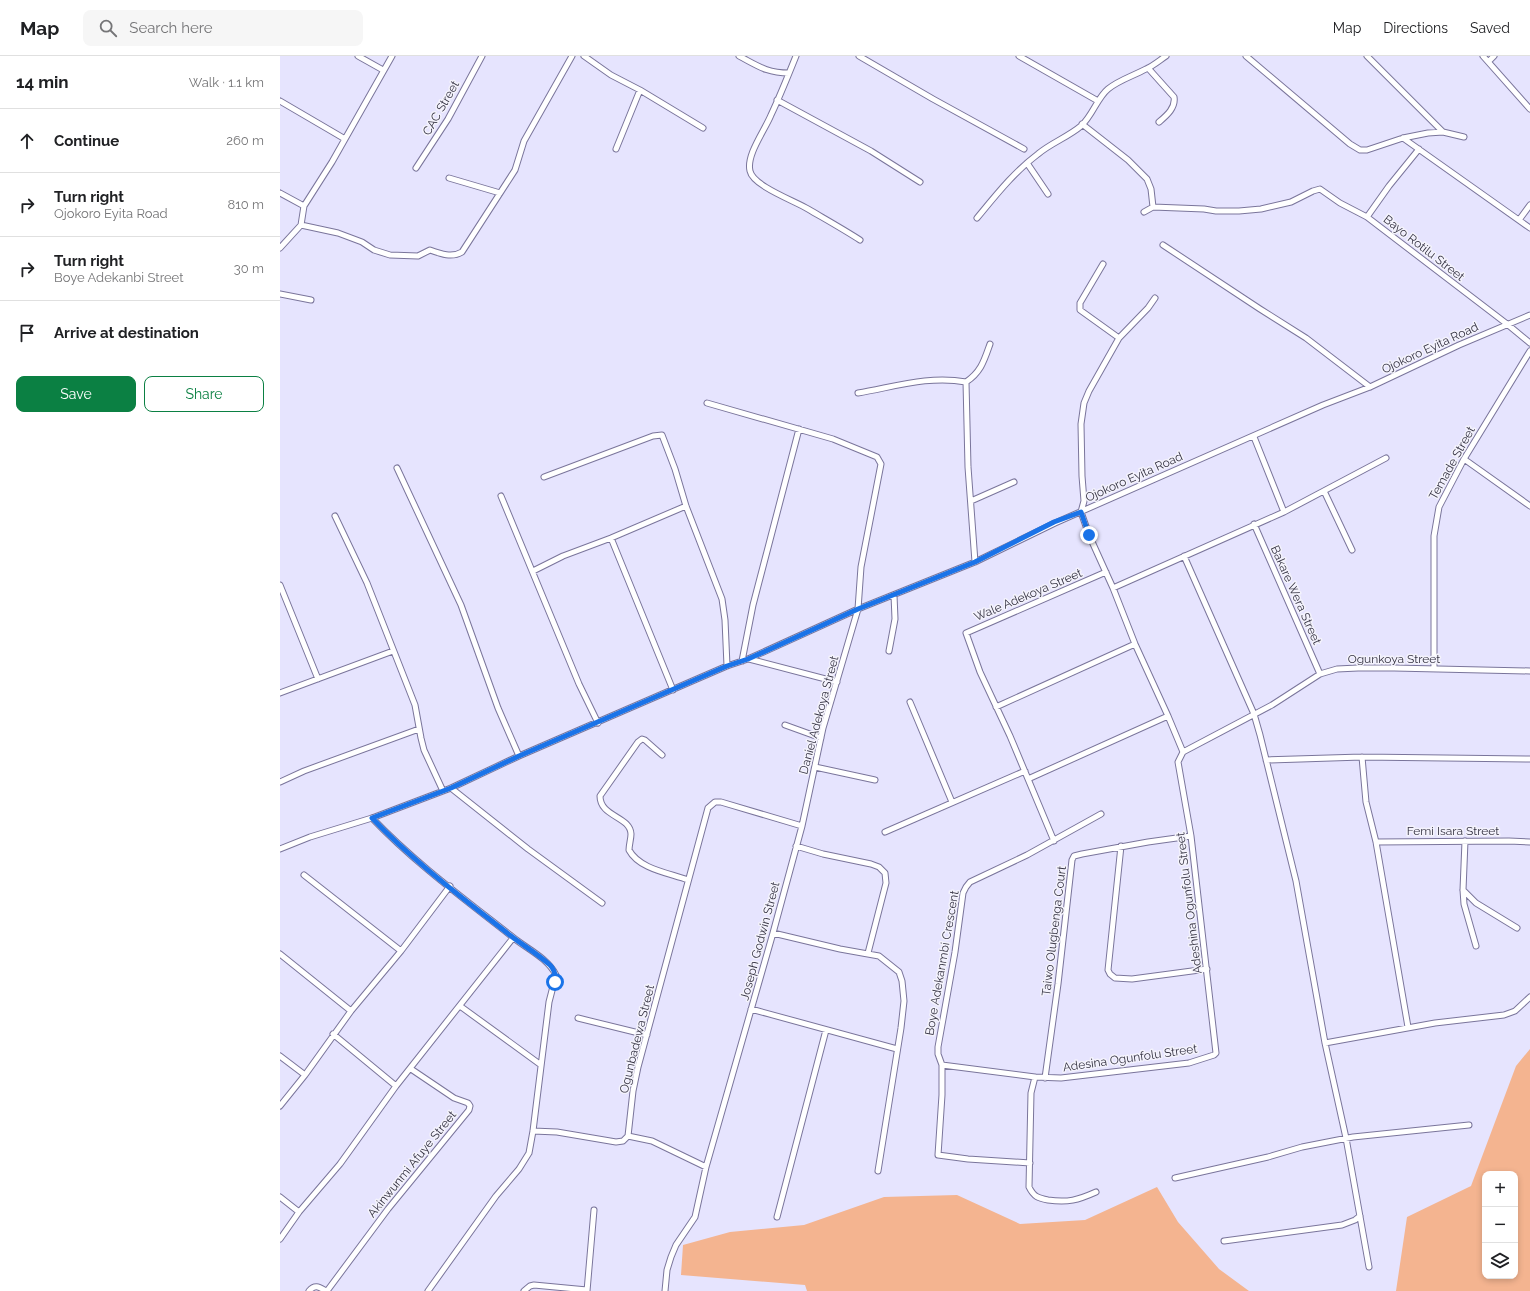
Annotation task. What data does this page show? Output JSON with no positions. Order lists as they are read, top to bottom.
{
  "streets": {
    "street": [
      "CAC Street",
      "Bayo Rotilu Street",
      "Ojokoro Eyita Road",
      "Temade Street",
      "Wale Adekoya Street",
      "Bakare Wera Street",
      "Ogunkoya Street",
      "Daniel Adekoya Street",
      "Femi Isara Street",
      "Adeshina Ogunfolu Street",
      "Taiwo Olugbenga Court",
      "Joseph Godwin Street",
      "Boye Adekanmbi Crescent",
      "Ogunbadewa Street",
      "Adesina Ogunfolu Street",
      "Akinwunmi Afuye Street"
    ]
  },
  "crossings": [
    ["Bayo Rotilu Street", "Ojokoro Eyita Road"],
    ["Ojokoro Eyita Road", "Daniel Adekoya Street"],
    ["Temade Street", "Ogunkoya Street"],
    ["Bakare Wera Street", "Ogunkoya Street"],
    ["Ogunkoya Street", "Adeshina Ogunfolu Street"],
    ["Daniel Adekoya Street", "Joseph Godwin Street"],
    ["Daniel Adekoya Street", "Ogunbadewa Street"],
    ["Adeshina Ogunfolu Street", "Taiwo Olugbenga Court"],
    ["Adeshina Ogunfolu Street", "Adesina Ogunfolu Street"],
    ["Taiwo Olugbenga Court", "Adesina Ogunfolu Street"],
    ["Joseph Godwin Street", "Ogunbadewa Street"],
    ["Boye Adekanmbi Crescent", "Adesina Ogunfolu Street"]
  ],
  "page": {
    "header": "Map",
    "search": "Search here",
    "nav": ["Map", "Directions", "Saved"],
    "heading": ["14 min", "Walk · 1.1 km"],
    "list": [
      ["Continue", "260 m"],
      ["Turn right", "Ojokoro Eyita Road", "810 m"],
      ["Turn right", "Boye Adekanbi Street", "30 m"],
      "Arrive at destination"
    ],
    "buttons": ["Save", "Share"],
    "map_buttons": ["+", "−"]
  }
}
